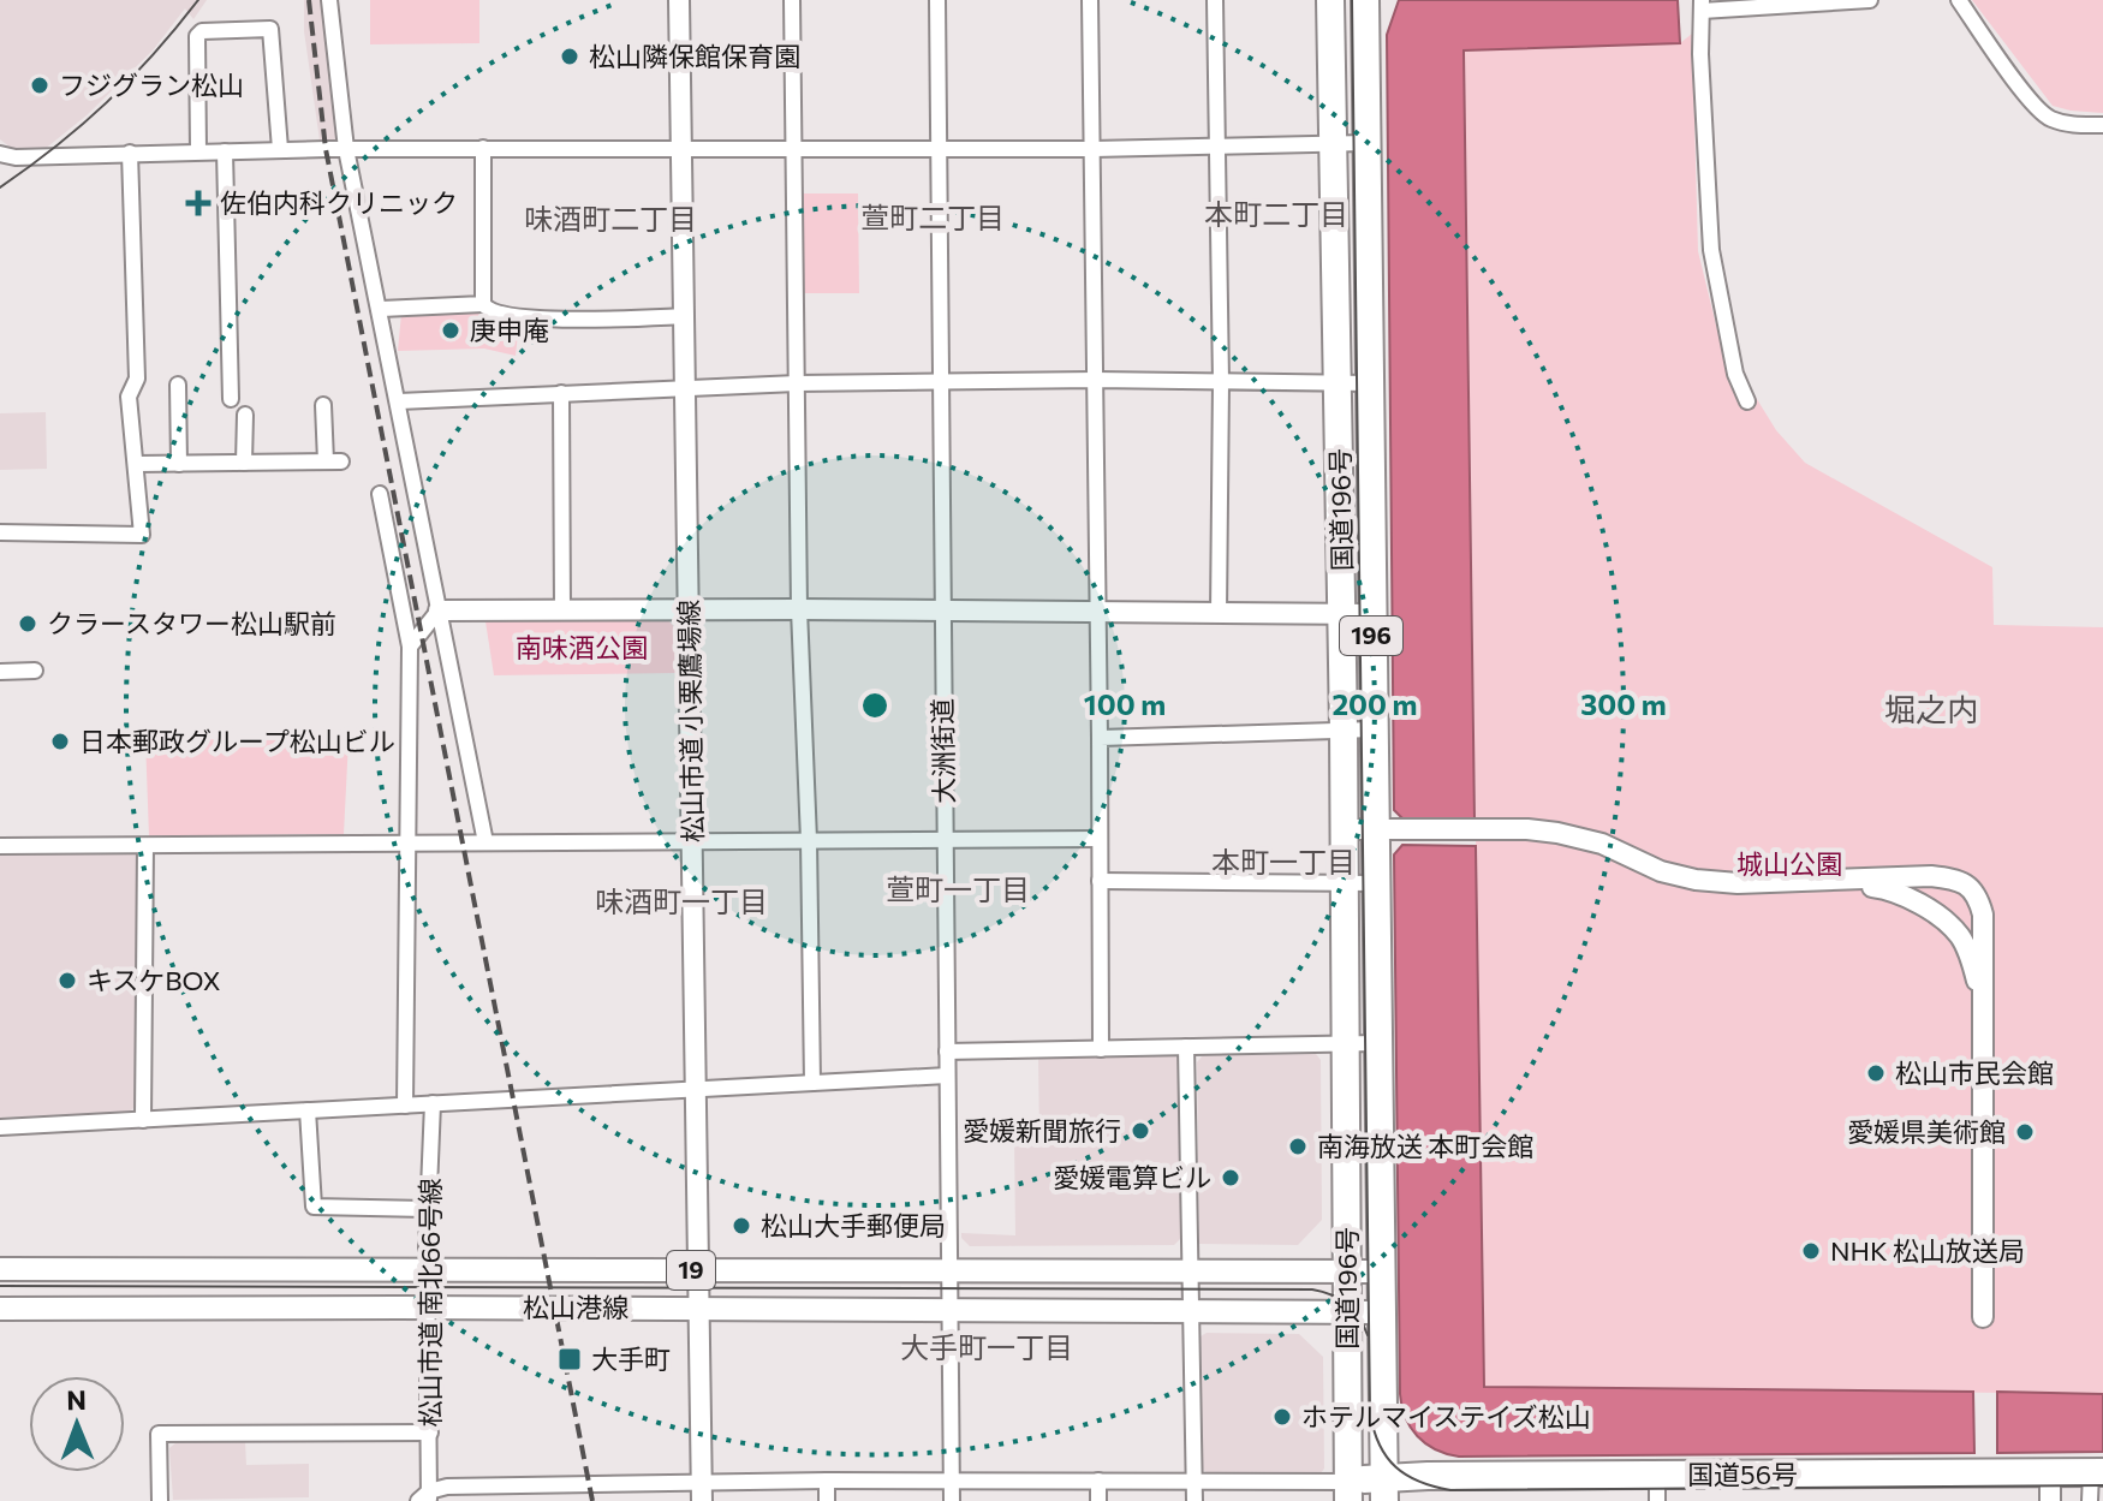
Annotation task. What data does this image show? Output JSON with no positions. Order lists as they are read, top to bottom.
{
  "streets": {
    "highway": ["国道196号", "196", "国道56号"],
    "main road": ["19", "松山港線"],
    "street": ["松山市道 小栗鷹場線", "大洲街道", "松山市道 南北66号線"]
  },
  "crossings": [
    ["国道196号", "松山港線"],
    ["国道196号", "国道56号"],
    ["松山市道 小栗鷹場線", "松山港線"],
    ["大洲街道", "松山港線"],
    ["松山市道 南北66号線", "松山港線"]
  ],
  "districts": [
    "本町二丁目",
    "萱町二丁目",
    "味酒町二丁目",
    "堀之内",
    "本町一丁目",
    "萱町一丁目",
    "味酒町一丁目",
    "大手町一丁目"
  ],
  "parks": ["南味酒公園", "城山公園"],
  "places": {
    "other": [
      "松山隣保館保育園",
      "フジグラン松山",
      "庚申庵",
      "クラースタワー松山駅前",
      "日本郵政グループ松山ビル",
      "キスケBOX",
      "松山市民会館",
      "愛媛新聞旅行",
      "愛媛県美術館",
      "南海放送 本町会館",
      "愛媛電算ビル",
      "松山大手郵便局",
      "NHK 松山放送局",
      "ホテルマイステイズ松山"
    ],
    "health": ["佐伯内科クリニック"],
    "transit": ["大手町"]
  },
  "north": "top",
  "rings": ["100 m", "200 m", "300 m"]
}
